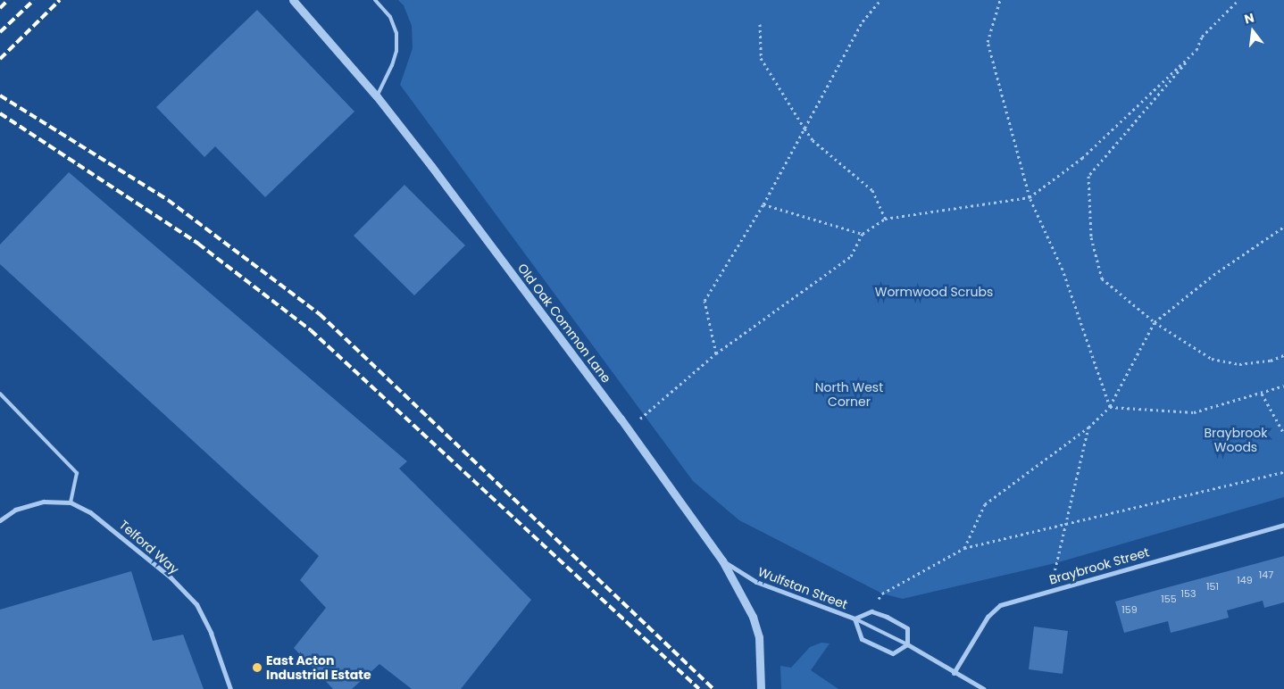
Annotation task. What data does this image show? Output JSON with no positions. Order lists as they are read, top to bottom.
{
  "streets": {
    "street": [
      "Old Oak Common Lane",
      "Telford Way",
      "Braybrook Street",
      "Wulfstan Street"
    ]
  },
  "crossings": [
    ["Old Oak Common Lane", "Wulfstan Street"],
    ["Braybrook Street", "Wulfstan Street"]
  ],
  "parks": ["Wormwood Scrubs", "North West Corner", "Braybrook Woods"],
  "places": ["East Acton Industrial Estate"],
  "house_numbers": [
    "147",
    "149",
    "151",
    "153",
    "155",
    "159"
  ],
  "north": "top"
}
